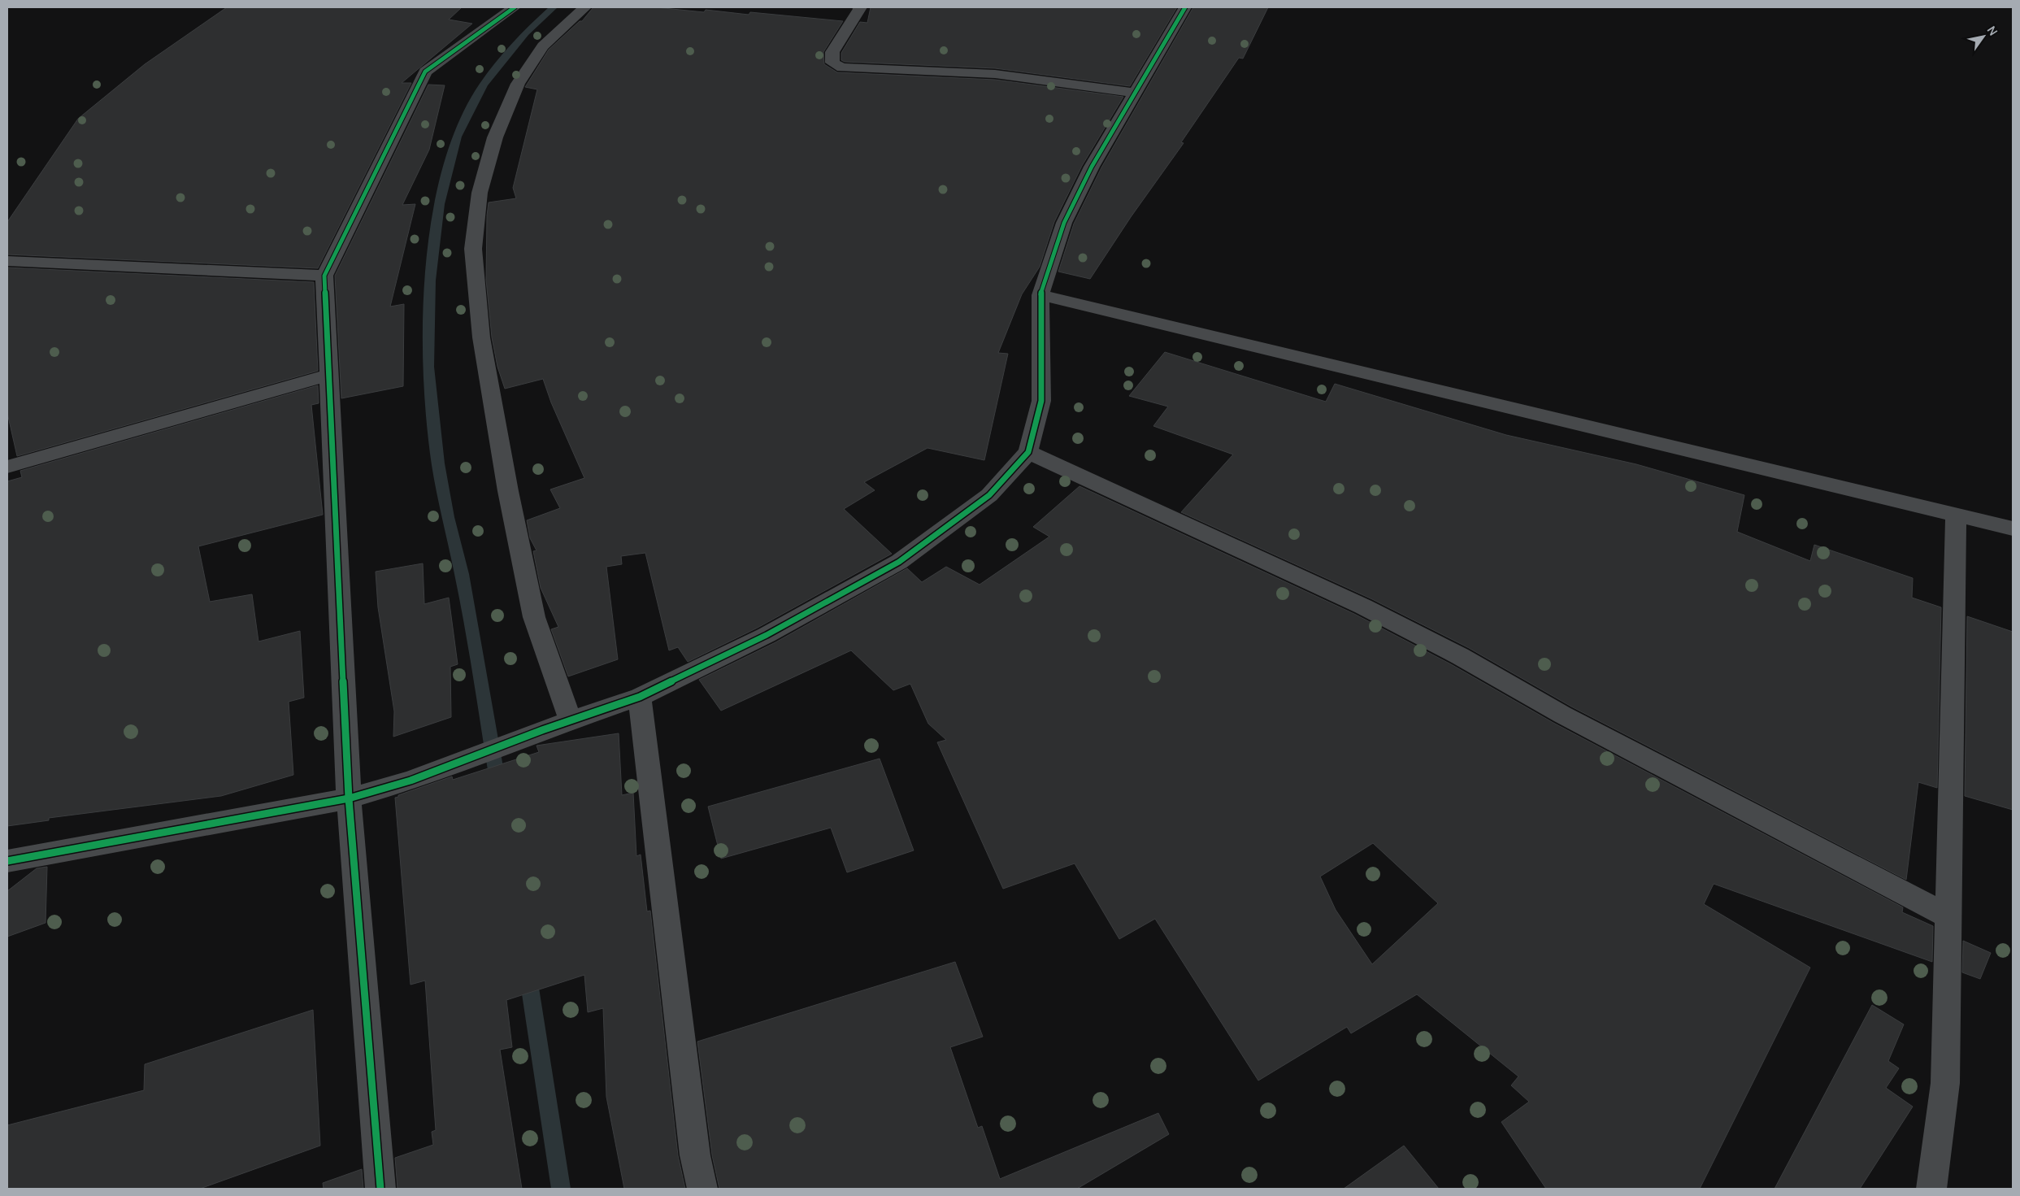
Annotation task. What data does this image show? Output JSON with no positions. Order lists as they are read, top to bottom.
{
  "north": "top right"
}
